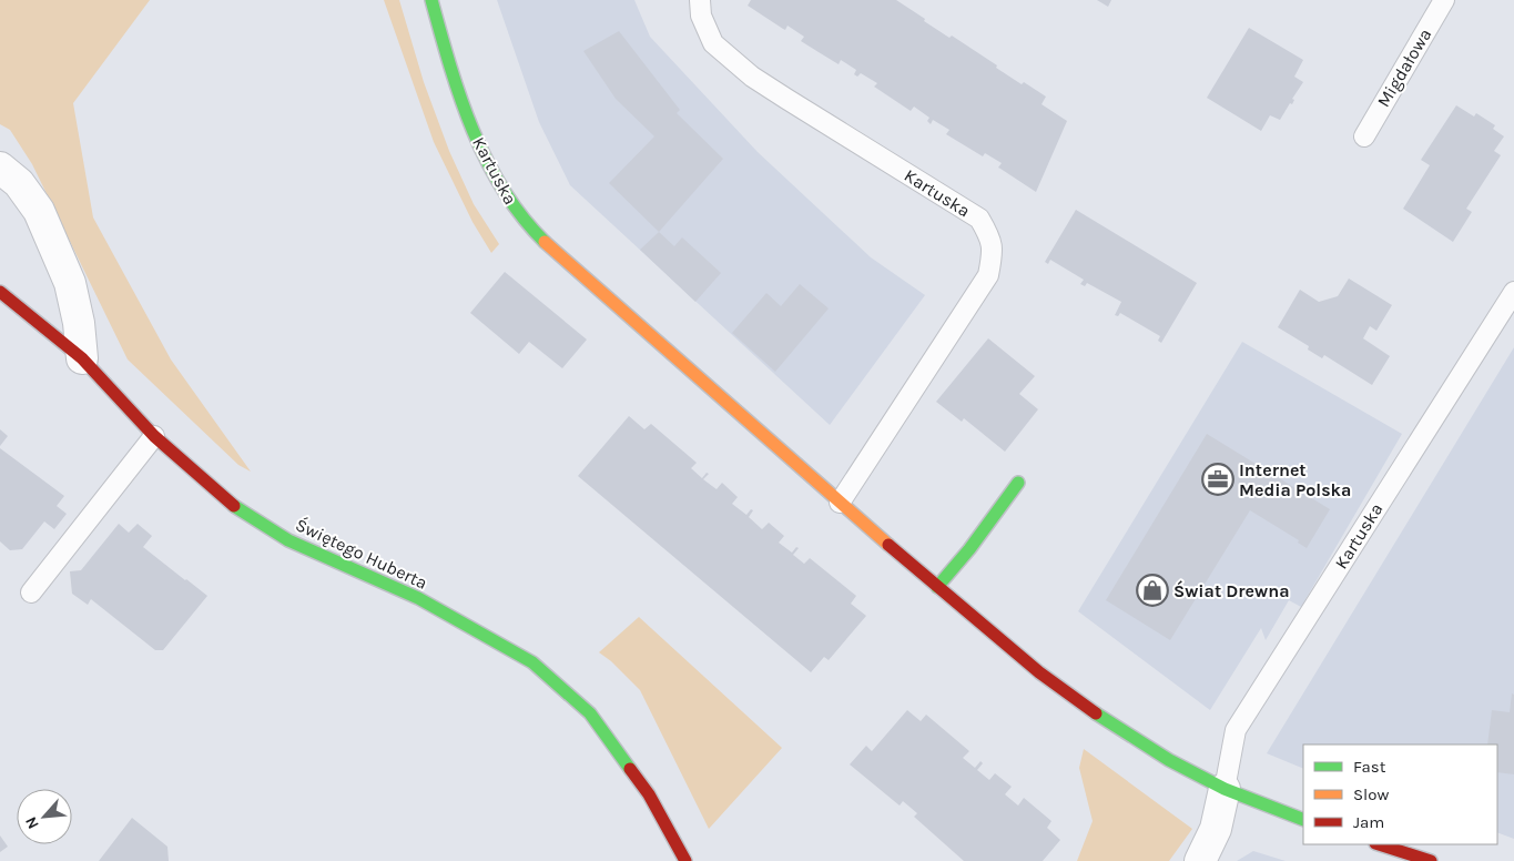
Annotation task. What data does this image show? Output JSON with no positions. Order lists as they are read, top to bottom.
{
  "streets": {
    "street": ["Kartuska", "Świętego Huberta"],
    "lane": ["Migdałowa"]
  },
  "places": {
    "office": ["Internet Media Polska"],
    "shop": ["Świat Drewna"]
  },
  "legend": ["Fast", "Slow", "Jam"],
  "north": "bottom left"
}
